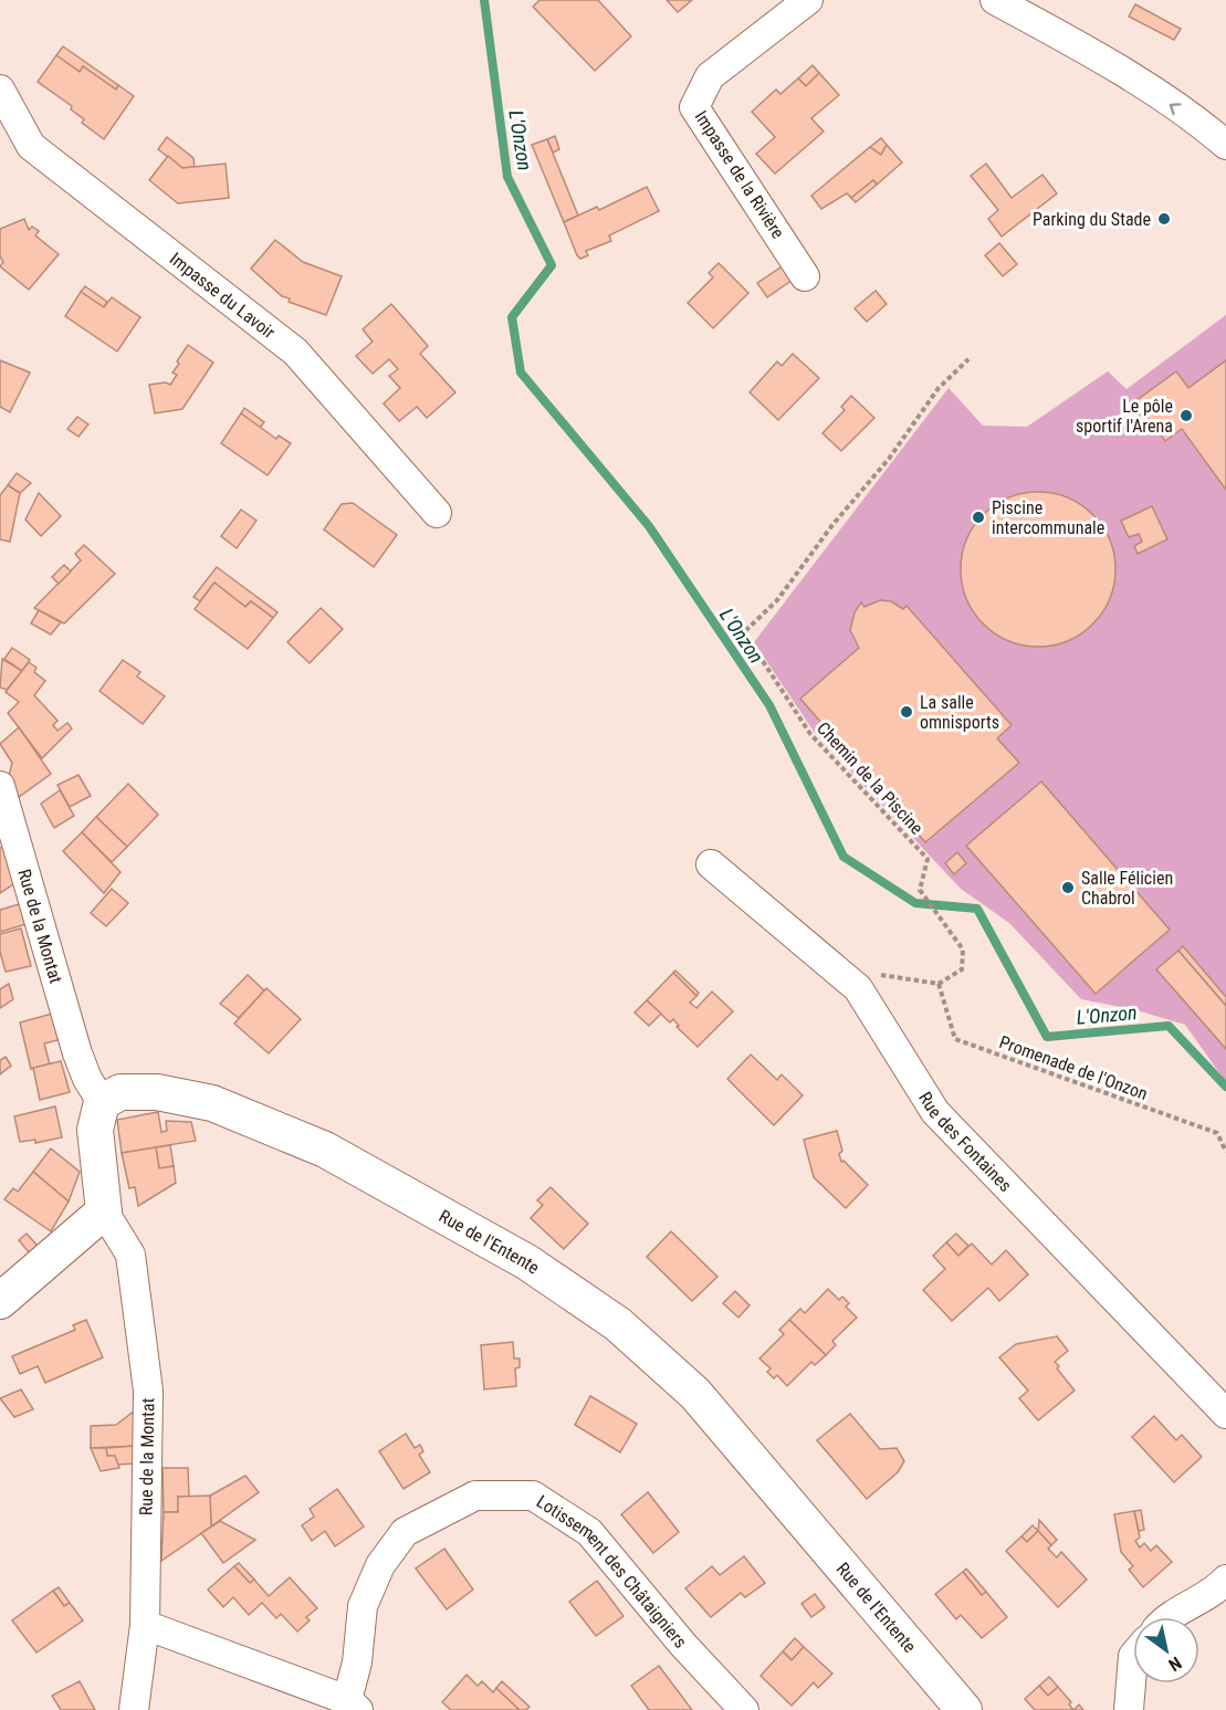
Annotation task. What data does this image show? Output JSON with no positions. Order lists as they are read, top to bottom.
{
  "streets": {
    "street": [
      "Impasse de la Rivière",
      "Impasse du Lavoir",
      "Rue de la Montat",
      "Rue des Fontaines",
      "Rue de l'Entente",
      "Lotissement des Châtaigniers"
    ],
    "path": ["Chemin de la Piscine", "Promenade de l'Onzon"]
  },
  "crossings": [
    ["Chemin de la Piscine", "Promenade de l'Onzon"],
    ["Rue de la Montat", "Rue de l'Entente"],
    ["Rue de la Montat", "Lotissement des Châtaigniers"]
  ],
  "water": ["L'Onzon"],
  "places": [
    "Parking du Stade",
    "Le pôle sportif l'Arena",
    "Piscine intercommunale",
    "La salle omnisports",
    "Salle Félicien Chabrol"
  ],
  "north": "bottom right"
}
